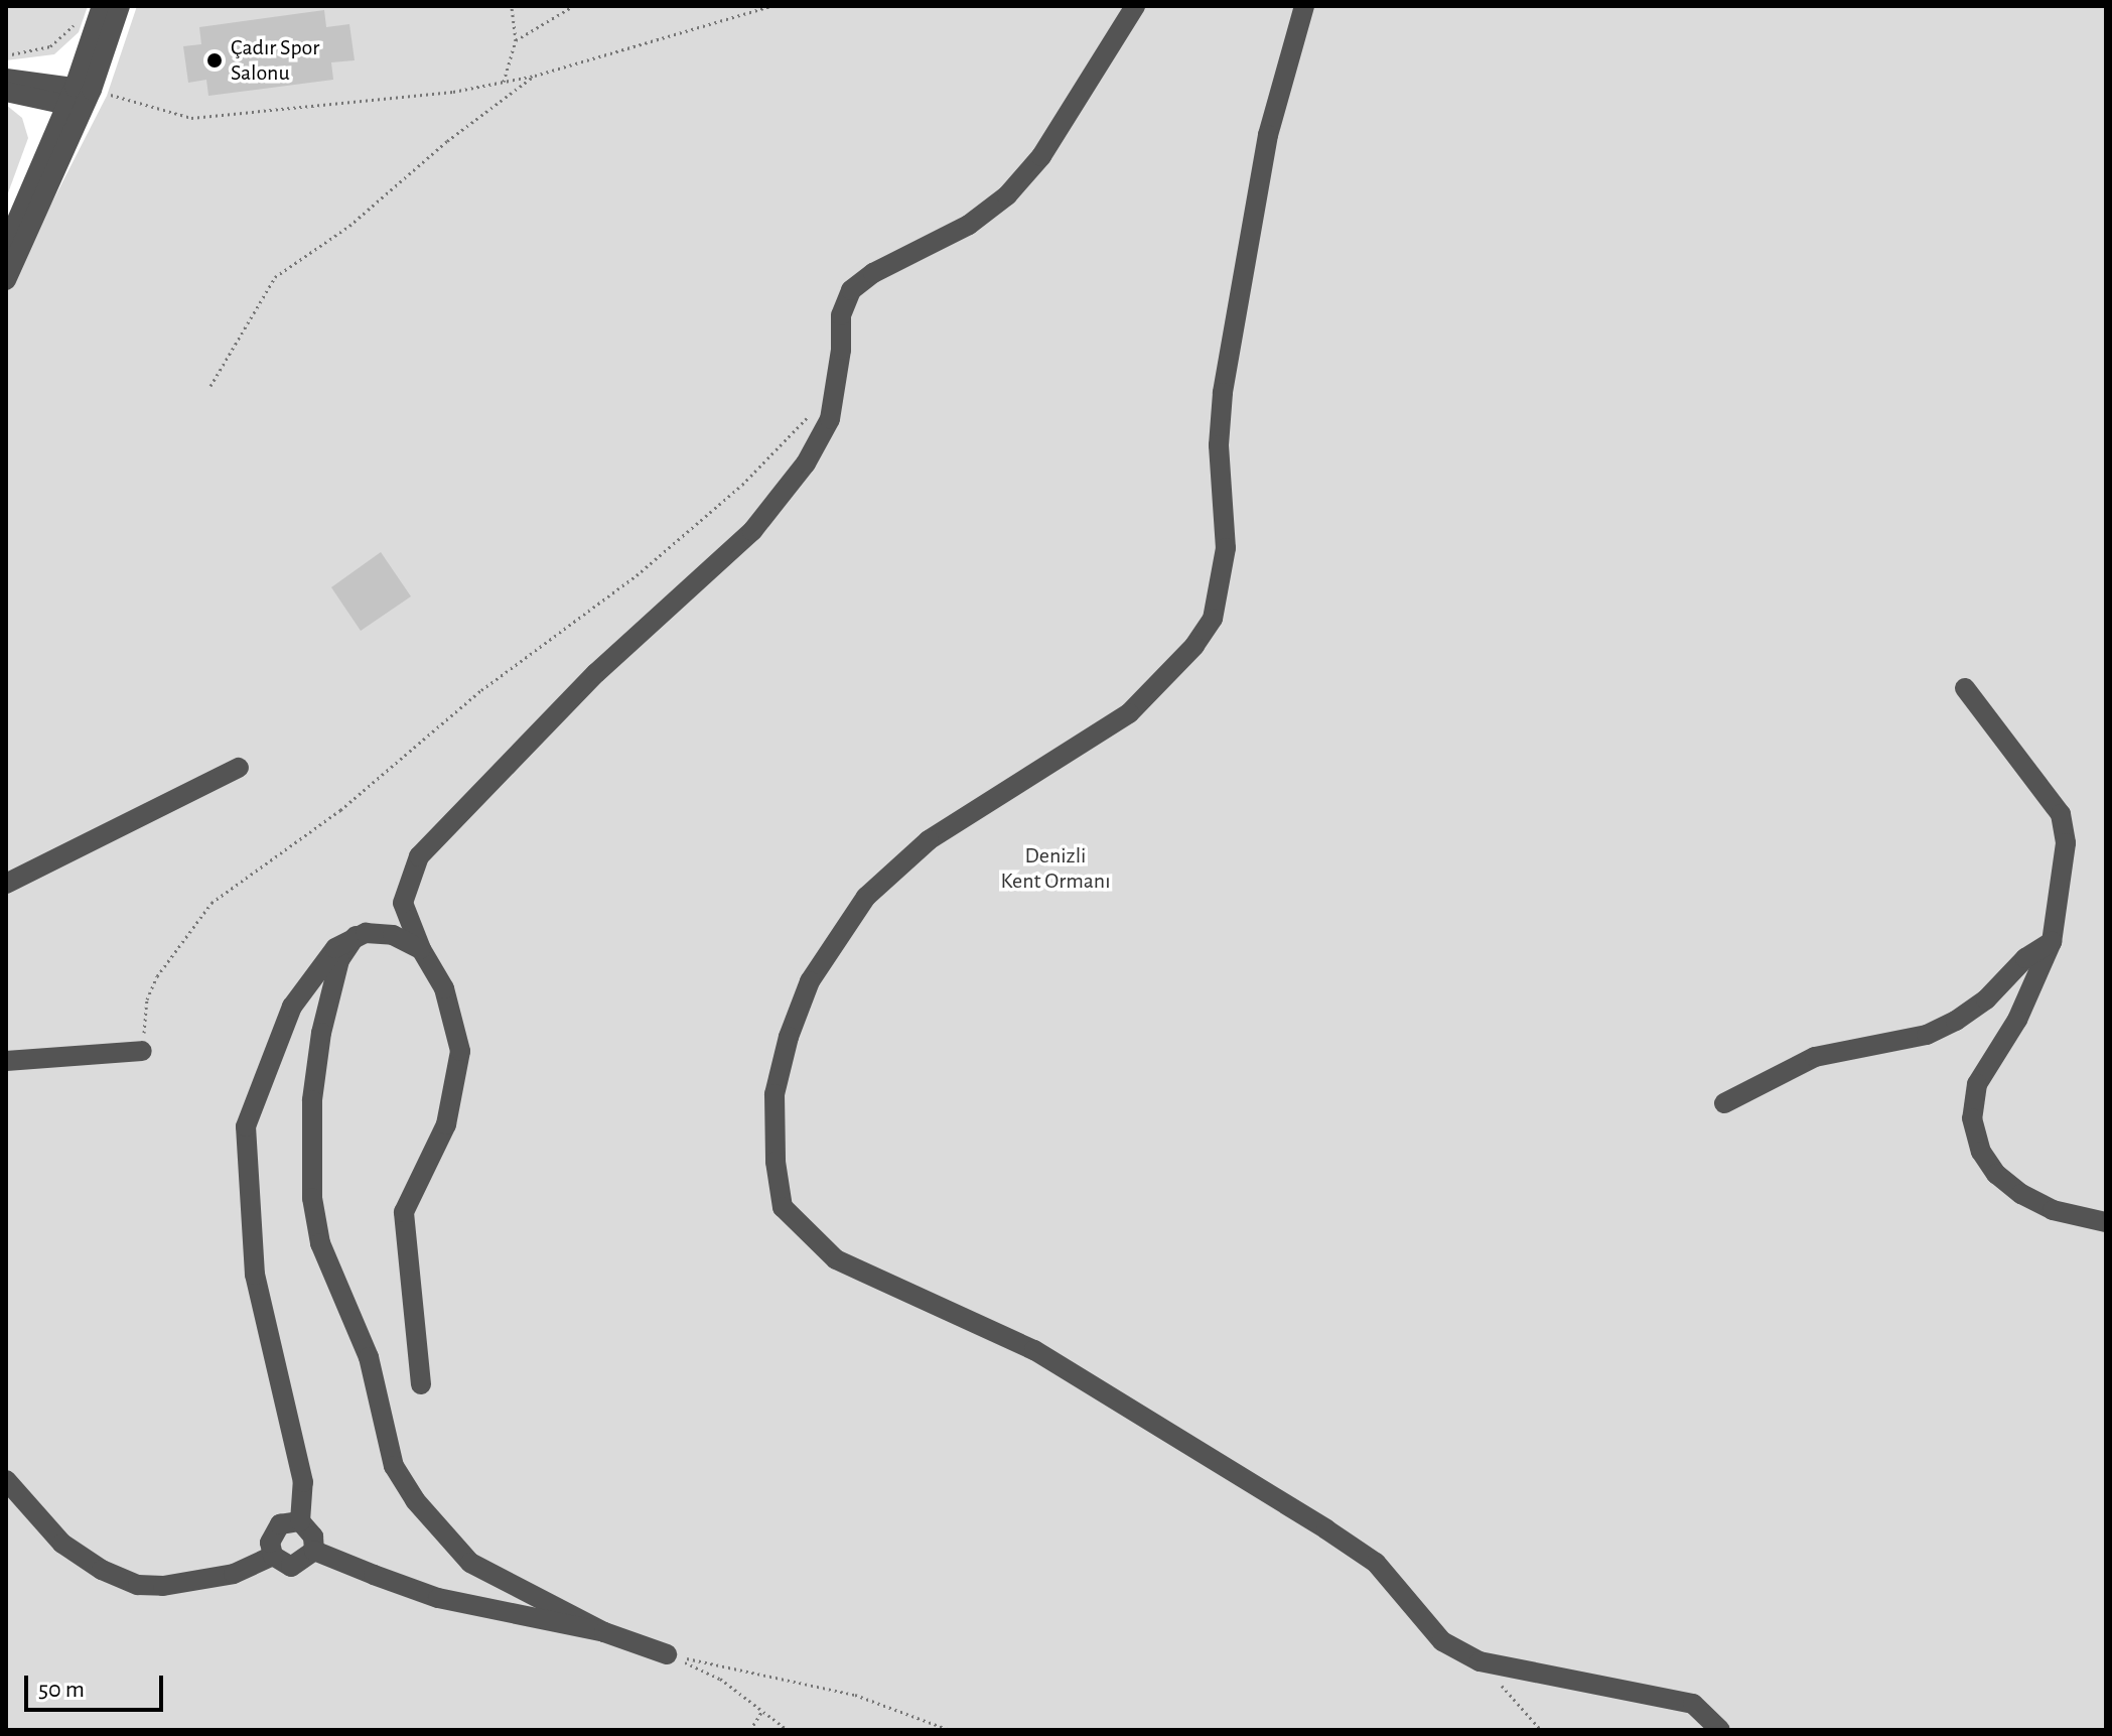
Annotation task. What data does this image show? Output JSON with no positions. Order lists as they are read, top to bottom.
{
  "parks": ["Denizli Kent Ormanı"],
  "places": ["Çadır Spor Salonu"],
  "scale_bar": "50 m"
}
